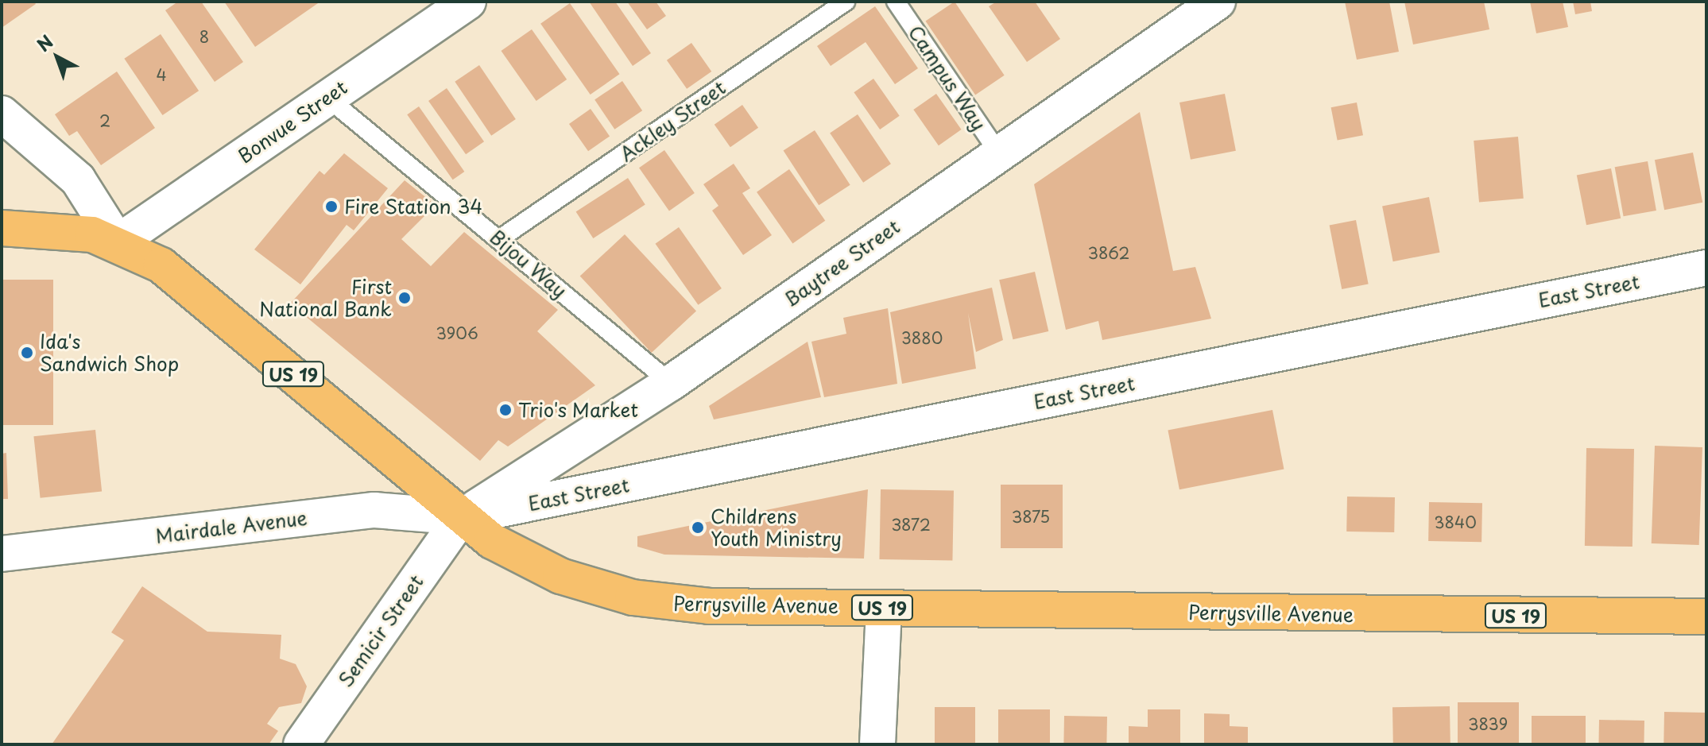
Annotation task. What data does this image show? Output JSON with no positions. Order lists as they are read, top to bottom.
{
  "streets": {
    "main road": ["US 19", "Perrysville Avenue"],
    "street": [
      "Bonvue Street",
      "Baytree Street",
      "East Street",
      "Mairdale Avenue",
      "Semicir Street"
    ],
    "lane": ["Campus Way", "Ackley Street", "Bijou Way"]
  },
  "crossings": [
    ["Campus Way", "Baytree Street"],
    ["Ackley Street", "Bijou Way"],
    ["Bonvue Street", "Bijou Way"],
    ["Bonvue Street", "Perrysville Avenue"],
    ["Baytree Street", "Bijou Way"],
    ["Baytree Street", "East Street"],
    ["Baytree Street", "Mairdale Avenue"],
    ["Baytree Street", "Perrysville Avenue"],
    ["Baytree Street", "Semicir Street"],
    ["East Street", "Mairdale Avenue"],
    ["East Street", "Perrysville Avenue"],
    ["East Street", "Semicir Street"],
    ["Mairdale Avenue", "Perrysville Avenue"],
    ["Mairdale Avenue", "Semicir Street"],
    ["Perrysville Avenue", "Semicir Street"]
  ],
  "places": [
    "Fire Station 34",
    "First National Bank",
    "Ida's Sandwich Shop",
    "Trio's Market",
    "Childrens Youth Ministry"
  ],
  "house_numbers": [
    "8",
    "4",
    "2",
    "3862",
    "3906",
    "3880",
    "3875",
    "3840",
    "3872",
    "3839"
  ],
  "north": "top left"
}
